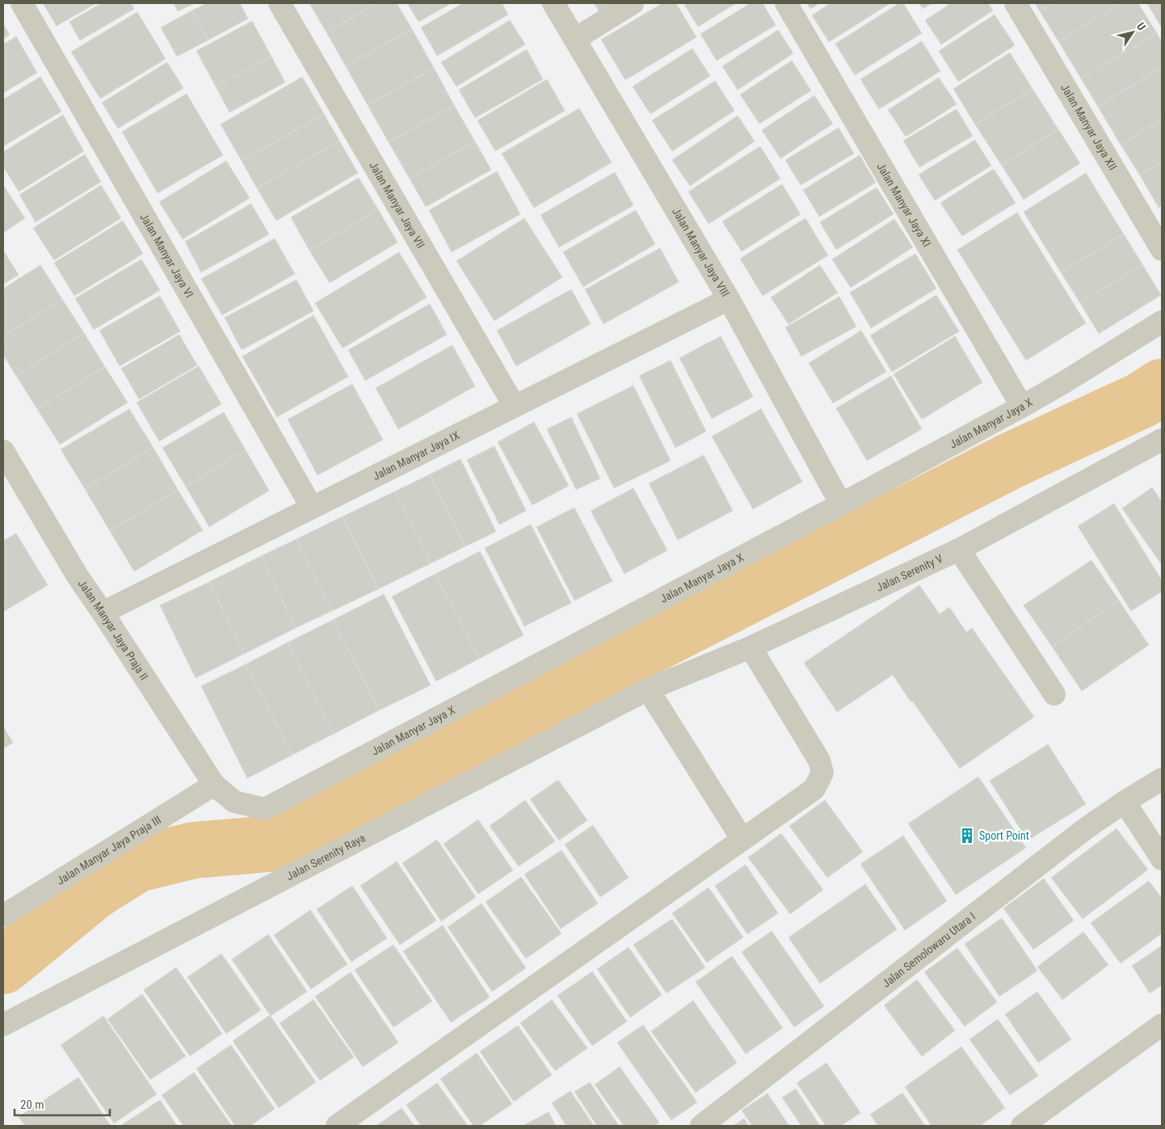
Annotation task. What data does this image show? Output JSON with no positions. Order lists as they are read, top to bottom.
{
  "streets": {
    "street": [
      "Jalan Manyar Jaya XII",
      "Jalan Manyar Jaya VII",
      "Jalan Manyar Jaya XI",
      "Jalan Manyar Jaya VIII",
      "Jalan Manyar Jaya VI",
      "Jalan Manyar Jaya X",
      "Jalan Manyar Jaya IX",
      "Jalan Serenity V",
      "Jalan Manyar Jaya Praja II",
      "Jalan Manyar Jaya Praja III",
      "Jalan Serenity Raya",
      "Jalan Semolowaru Utara I"
    ]
  },
  "crossings": [
    ["Jalan Manyar Jaya VII", "Jalan Manyar Jaya IX"],
    ["Jalan Manyar Jaya XI", "Jalan Manyar Jaya X"],
    ["Jalan Manyar Jaya VIII", "Jalan Manyar Jaya X"],
    ["Jalan Manyar Jaya VIII", "Jalan Manyar Jaya IX"],
    ["Jalan Manyar Jaya VI", "Jalan Manyar Jaya IX"],
    ["Jalan Manyar Jaya X", "Jalan Manyar Jaya Praja II"],
    ["Jalan Manyar Jaya IX", "Jalan Manyar Jaya Praja II"],
    ["Jalan Serenity V", "Jalan Serenity Raya"],
    ["Jalan Manyar Jaya Praja II", "Jalan Manyar Jaya Praja III"]
  ],
  "places": {
    "building": ["Sport Point"]
  },
  "scale_bar": "20 m",
  "north": "top right"
}
